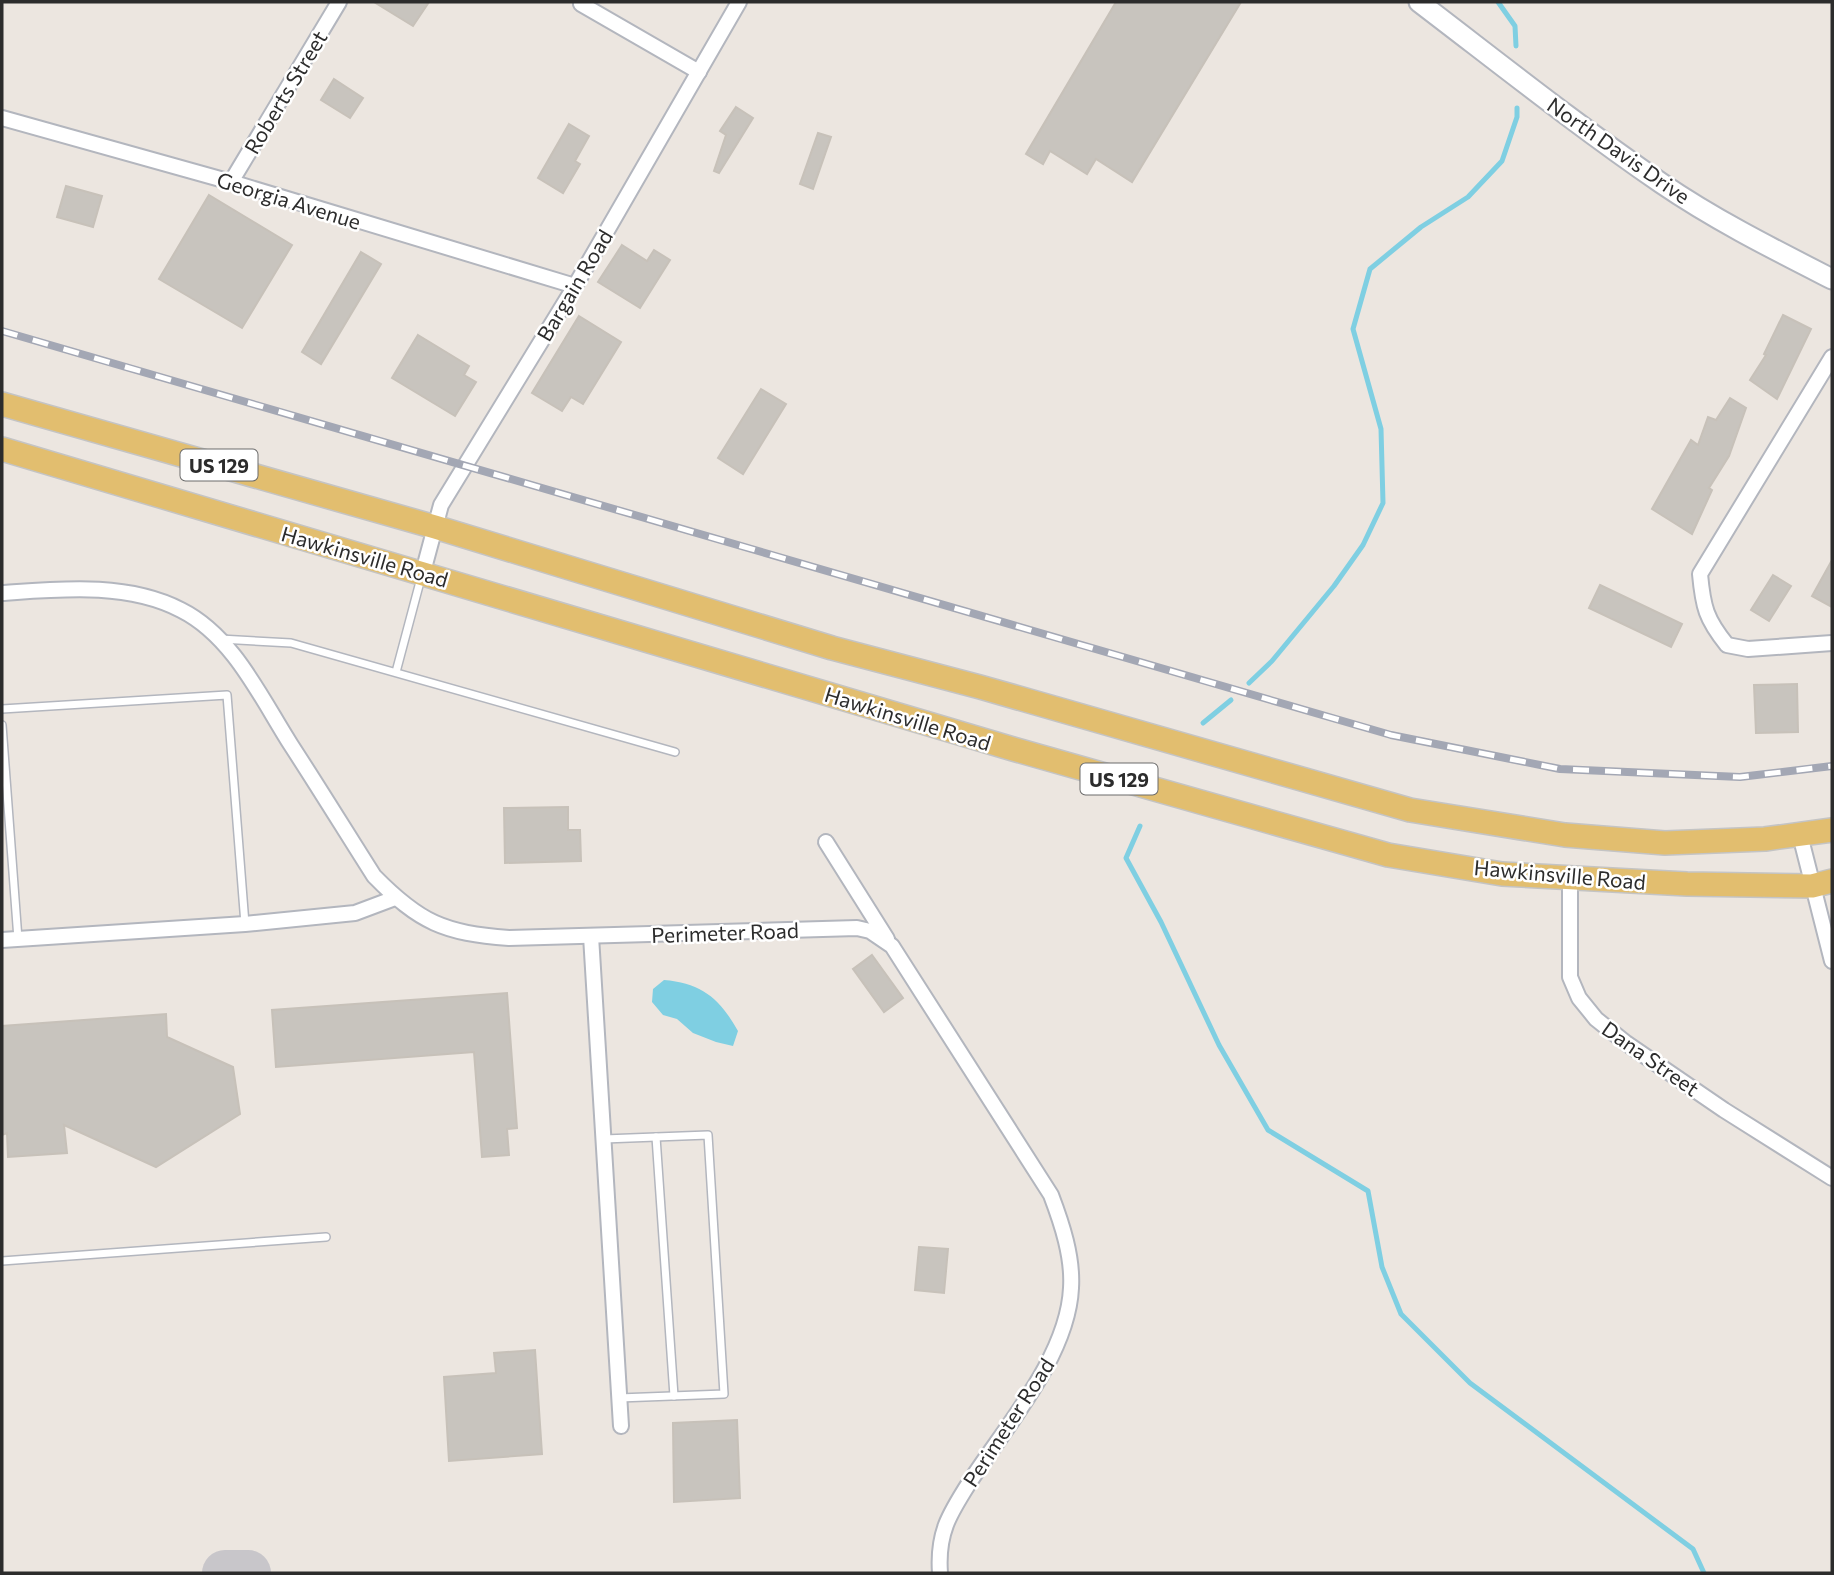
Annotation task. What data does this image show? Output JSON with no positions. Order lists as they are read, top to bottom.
{
  "streets": {
    "main road": ["North Davis Drive", "US 129", "Hawkinsville Road"],
    "street": [
      "Roberts Street",
      "Georgia Avenue",
      "Bargain Road",
      "Perimeter Road",
      "Dana Street"
    ]
  },
  "crossings": [
    ["Roberts Street", "Georgia Avenue"],
    ["Georgia Avenue", "Bargain Road"],
    ["Bargain Road", "Hawkinsville Road"],
    ["Hawkinsville Road", "Dana Street"]
  ]
}
